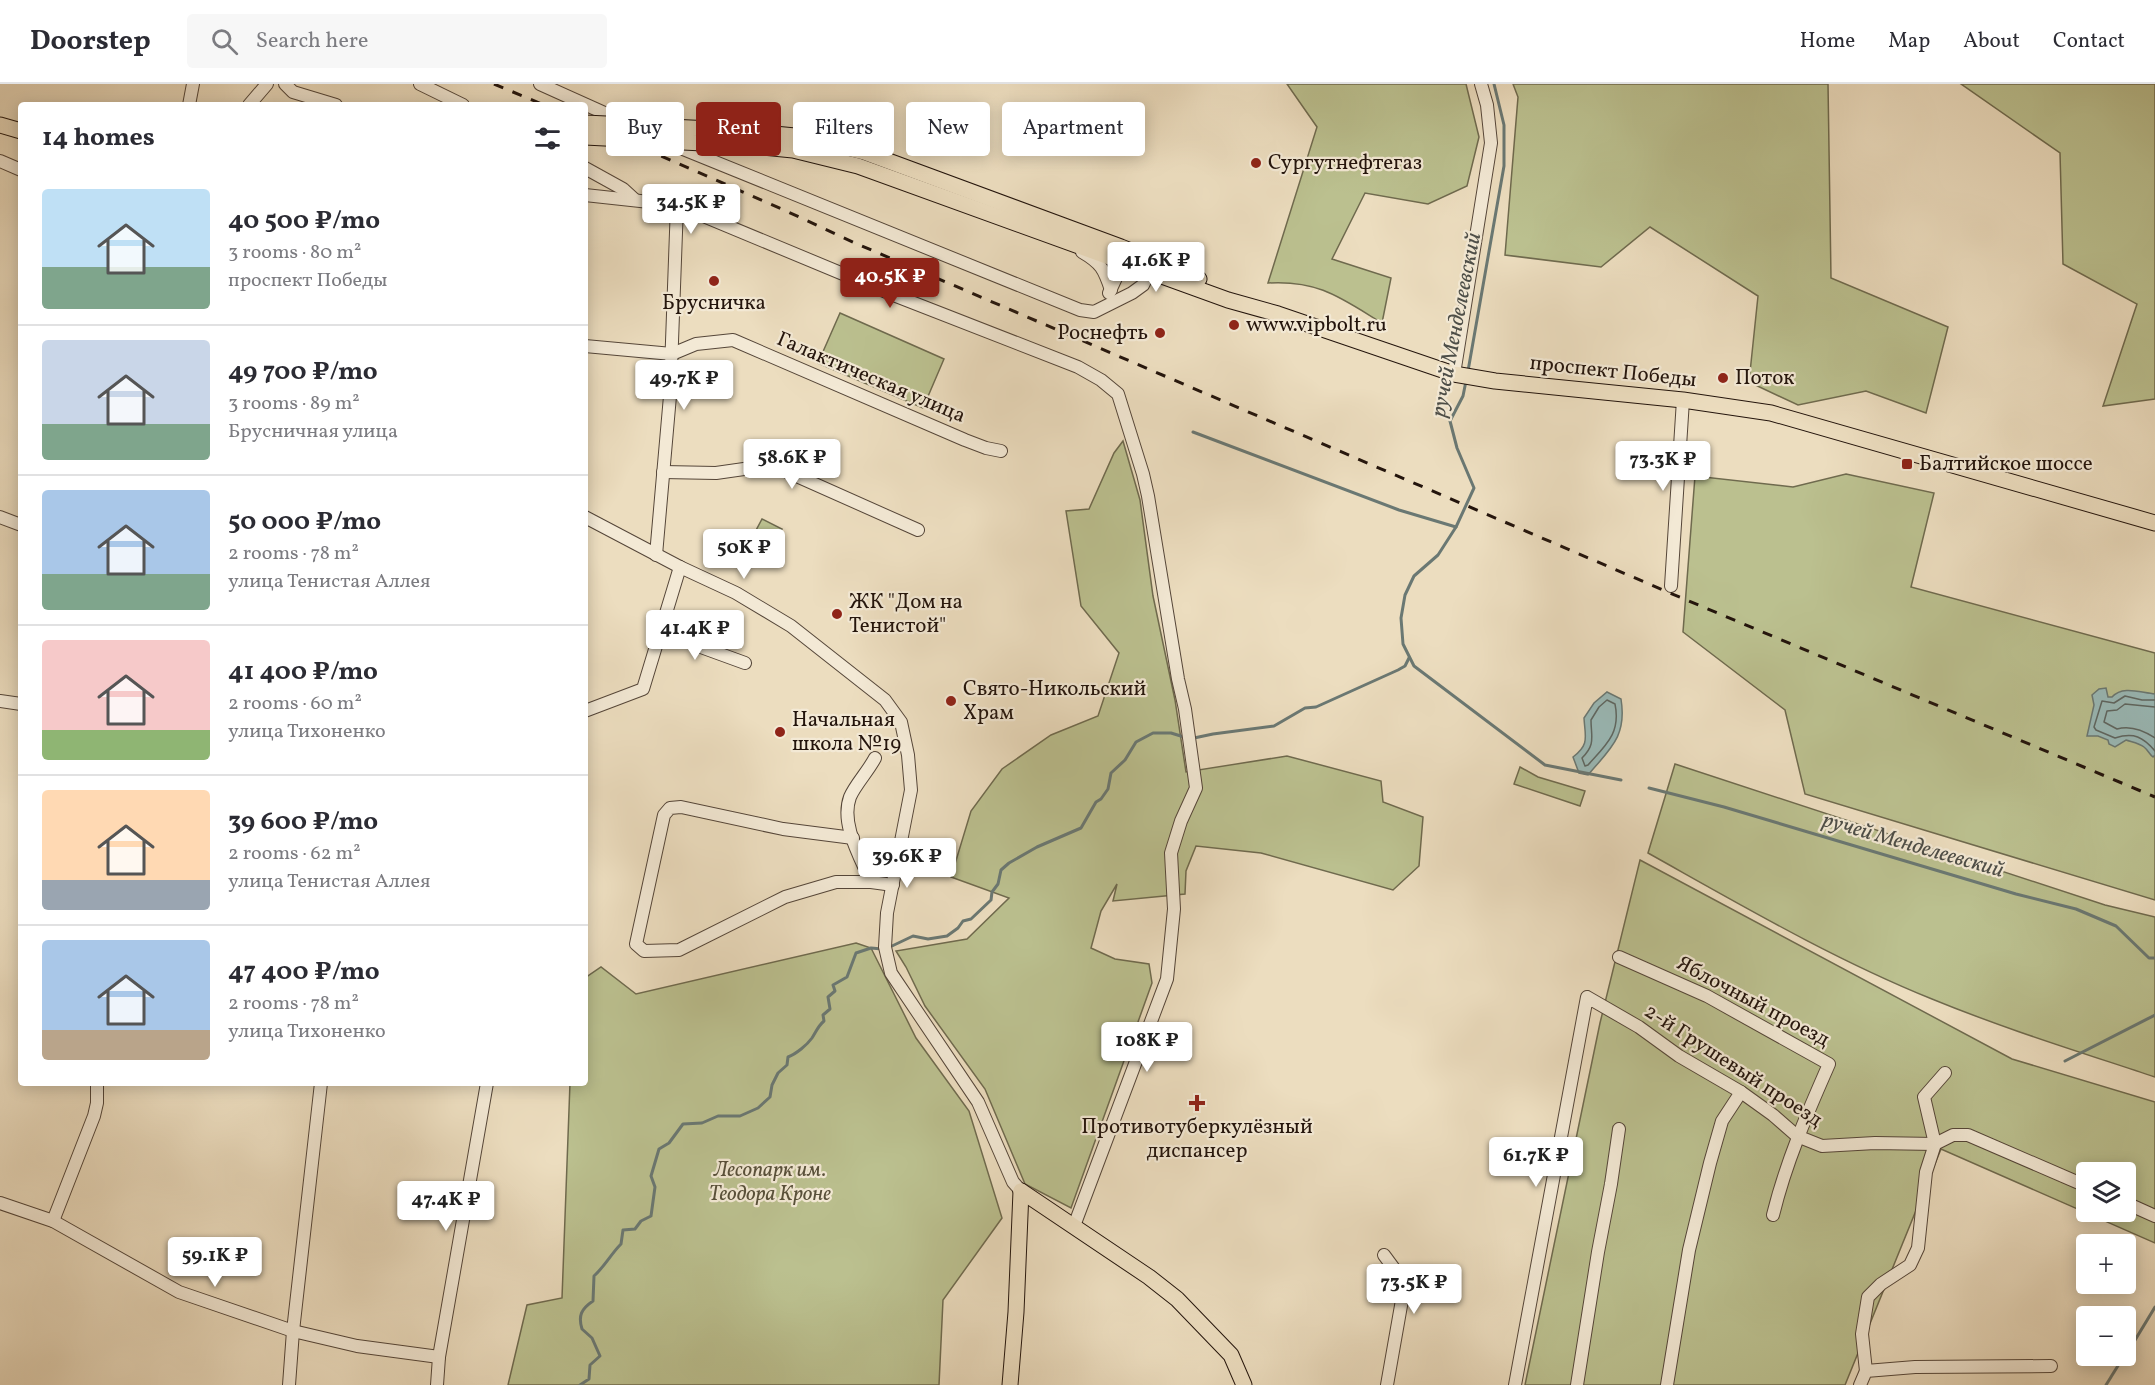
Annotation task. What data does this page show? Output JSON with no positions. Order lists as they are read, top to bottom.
{
  "streets": {
    "main road": ["проспект Победы"],
    "street": ["Галактическая улица", "Яблочный проезд", "2-й Грушевый проезд"]
  },
  "crossings": [
    ["Яблочный проезд", "2-й Грушевый проезд"]
  ],
  "water": ["ручей Менделеевский"],
  "parks": ["Лесопарк им. Теодора Кроне"],
  "places": {
    "other": [
      "Сургутнефтегаз",
      "Брусничка",
      "www.vipbolt.ru",
      "Роснефть",
      "Поток",
      "ЖК \"Дом на Тенистой\"",
      "Свято-Никольский Храм",
      "Начальная школа №19"
    ],
    "transit": ["Балтийское шоссе"],
    "health": ["Противотуберкулёзный диспансер"]
  },
  "page": {
    "header": "Doorstep",
    "search": "Search here",
    "nav": [
      "Home",
      "Map",
      "About",
      "Contact"
    ],
    "chip": [
      "Buy",
      "Rent",
      "Filters",
      "New",
      "Apartment"
    ],
    "heading": "14 homes",
    "list": [
      {
        "name": "40 500 ₽/mo",
        "note": "3 rooms · 80 m² · проспект Победы"
      },
      {
        "name": "49 700 ₽/mo",
        "note": "3 rooms · 89 m² · Брусничная улица"
      },
      {
        "name": "50 000 ₽/mo",
        "note": "2 rooms · 78 m² · улица Тенистая Аллея"
      },
      {
        "name": "41 400 ₽/mo",
        "note": "2 rooms · 60 m² · улица Тихоненко"
      },
      {
        "name": "39 600 ₽/mo",
        "note": "2 rooms · 62 m² · улица Тенистая Аллея"
      },
      {
        "name": "47 400 ₽/mo",
        "note": "2 rooms · 78 m² · улица Тихоненко"
      }
    ],
    "price": [
      "34.5K ₽",
      "41.6K ₽",
      "40.5K ₽",
      "49.7K ₽",
      "58.6K ₽",
      "73.3K ₽",
      "50K ₽",
      "41.4K ₽",
      "39.6K ₽",
      "108K ₽",
      "61.7K ₽",
      "47.4K ₽",
      "59.1K ₽",
      "73.5K ₽"
    ],
    "map_buttons": ["+", "−"]
  }
}
